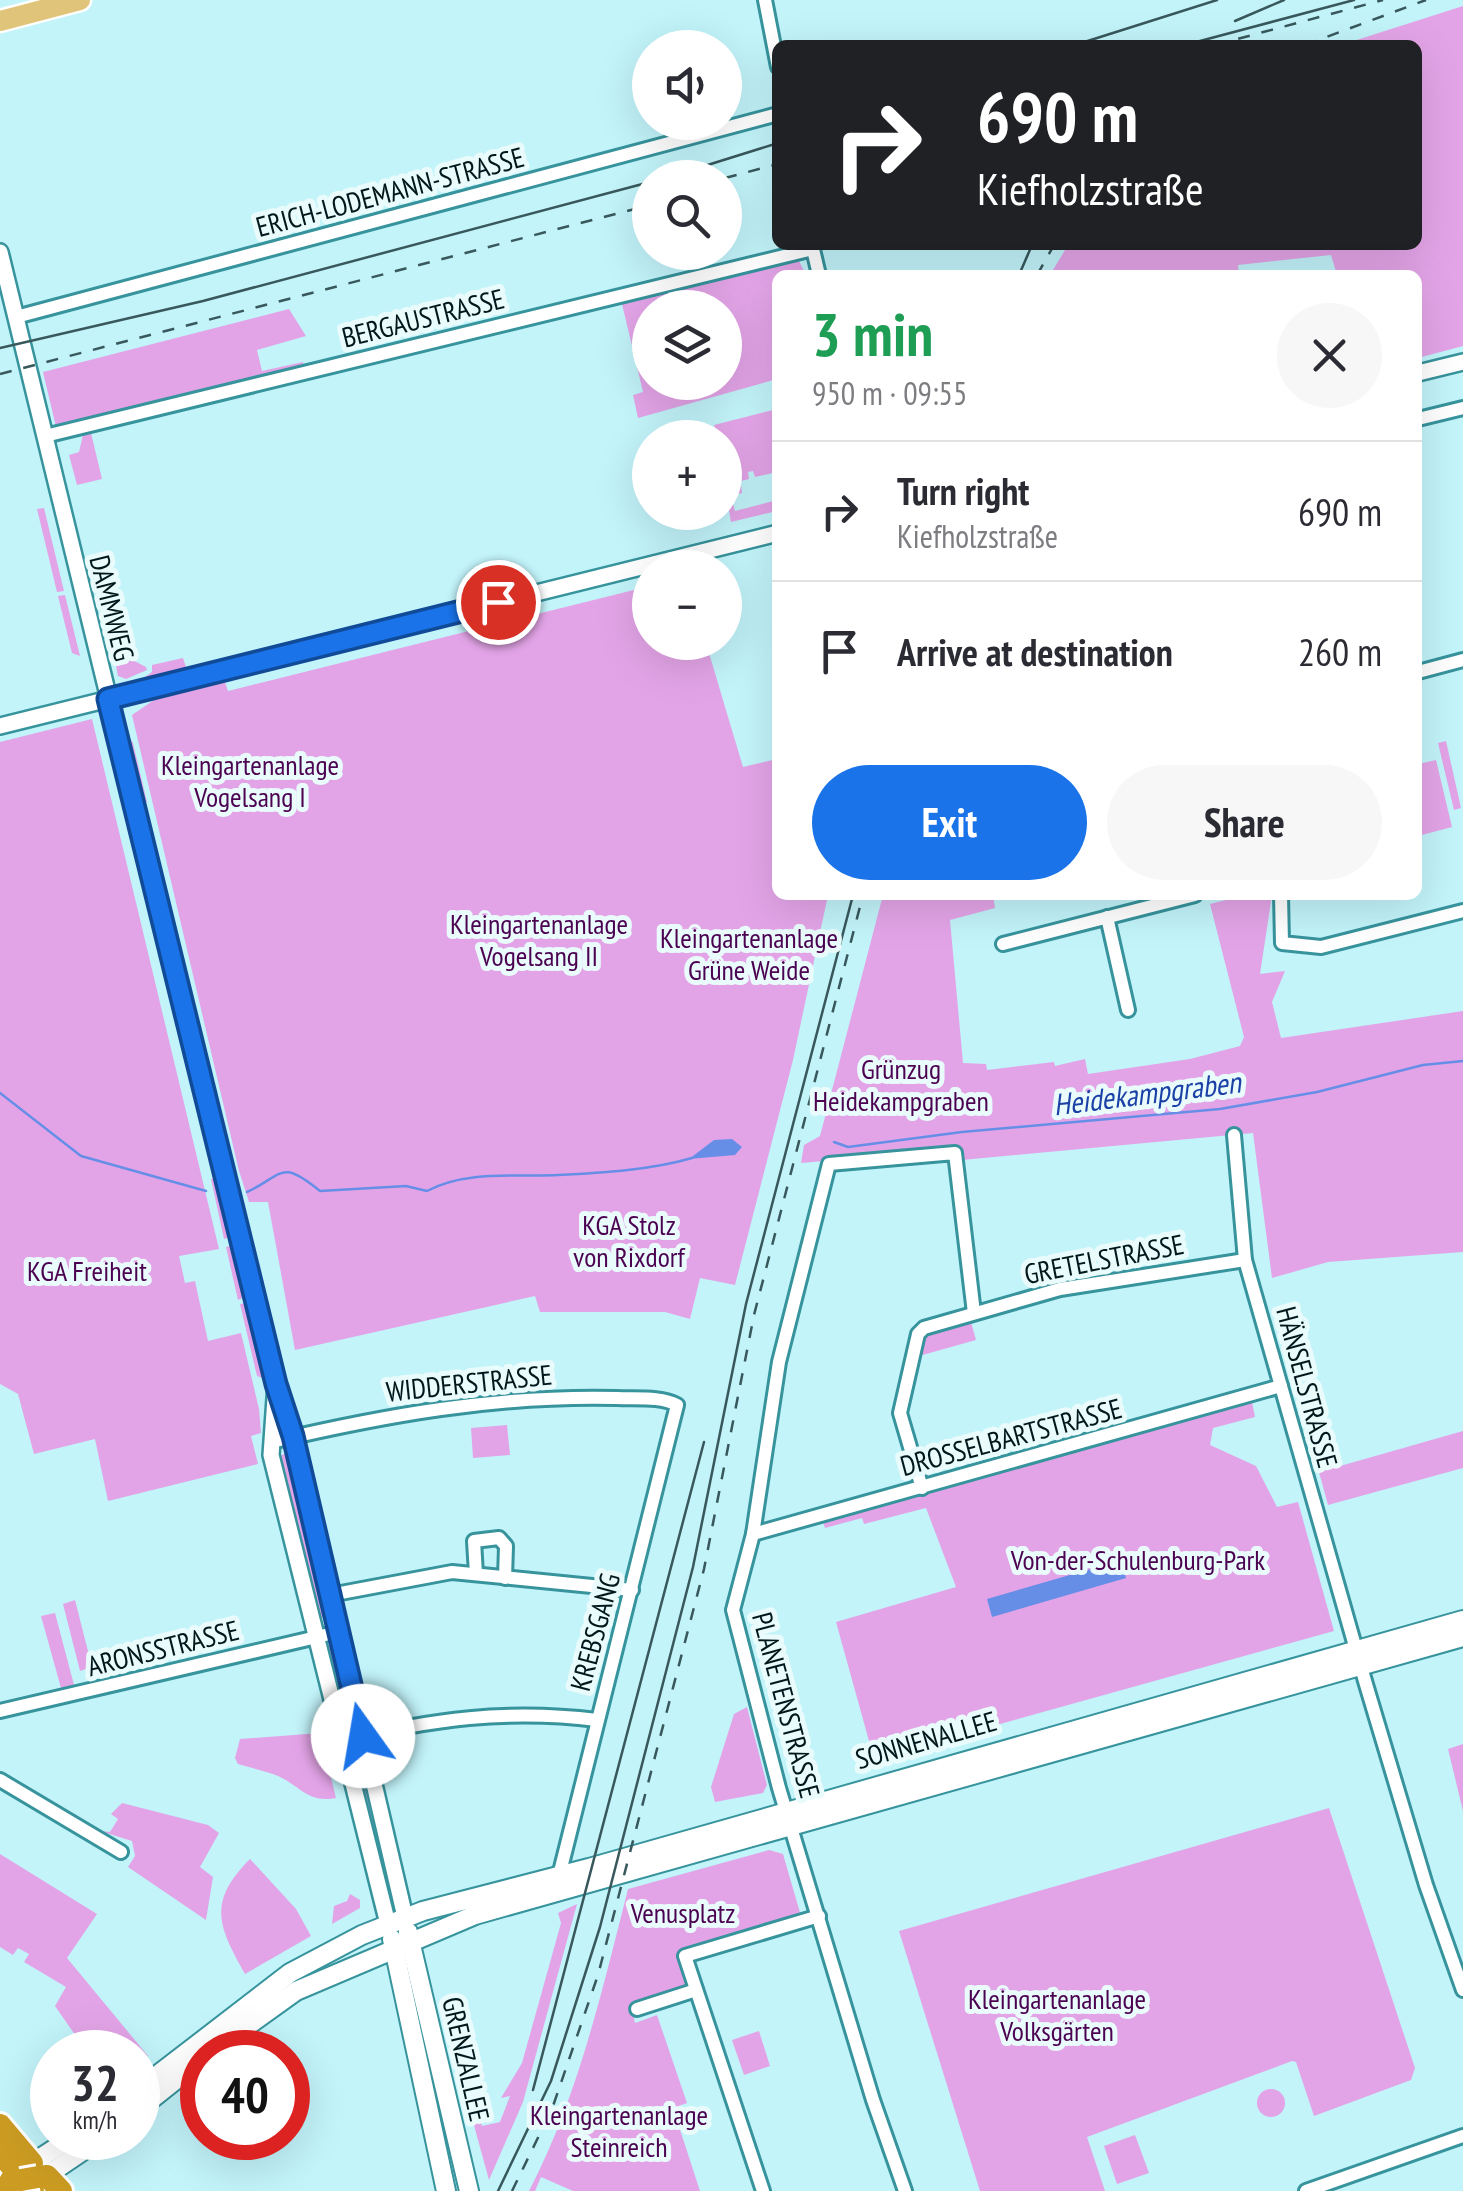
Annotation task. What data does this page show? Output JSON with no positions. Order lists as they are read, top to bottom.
{
  "streets": {
    "main road": ["SONNENALLEE", "GRENZALLEE"],
    "street": [
      "ERICH-LODEMANN-STRASSE",
      "BERGAUSTRASSE",
      "DAMMWEG",
      "GRETELSTRASSE",
      "WIDDERSTRASSE",
      "HÄNSELSTRASSE",
      "DROSSELBARTSTRASSE",
      "KREBSGANG",
      "ARONSSTRASSE",
      "PLANETENSTRASSE"
    ]
  },
  "crossings": [
    ["ERICH-LODEMANN-STRASSE", "DAMMWEG"],
    ["BERGAUSTRASSE", "DAMMWEG"],
    ["DAMMWEG", "WIDDERSTRASSE"],
    ["DAMMWEG", "ARONSSTRASSE"],
    ["DAMMWEG", "SONNENALLEE"],
    ["GRETELSTRASSE", "HÄNSELSTRASSE"],
    ["GRETELSTRASSE", "DROSSELBARTSTRASSE"],
    ["GRETELSTRASSE", "PLANETENSTRASSE"],
    ["WIDDERSTRASSE", "KREBSGANG"],
    ["HÄNSELSTRASSE", "DROSSELBARTSTRASSE"],
    ["HÄNSELSTRASSE", "SONNENALLEE"],
    ["DROSSELBARTSTRASSE", "PLANETENSTRASSE"],
    ["KREBSGANG", "SONNENALLEE"],
    ["PLANETENSTRASSE", "SONNENALLEE"],
    ["SONNENALLEE", "GRENZALLEE"]
  ],
  "water": ["Heidekampgraben"],
  "parks": [
    "Kleingartenanlage Vogelsang I",
    "Kleingartenanlage Vogelsang II",
    "Kleingartenanlage Grüne Weide",
    "Grünzug Heidekampgraben",
    "KGA Stolz von Rixdorf",
    "KGA Freiheit",
    "Von-der-Schulenburg-Park",
    "Venusplatz",
    "Kleingartenanlage Volksgärten",
    "Kleingartenanlage Steinreich"
  ],
  "page": {
    "map_buttons": ["+", "−"],
    "turn": ["690 m", "Kiefholzstraße"],
    "heading": ["3 min", "950 m · 09:55"],
    "list": [
      {
        "name": "Turn right",
        "note": "Kiefholzstraße",
        "value": "690 m"
      },
      {
        "name": "Arrive at destination",
        "value": "260 m"
      }
    ],
    "buttons": ["Exit", "Share"],
    "speed": "32 km/h",
    "limit": "40"
  }
}
